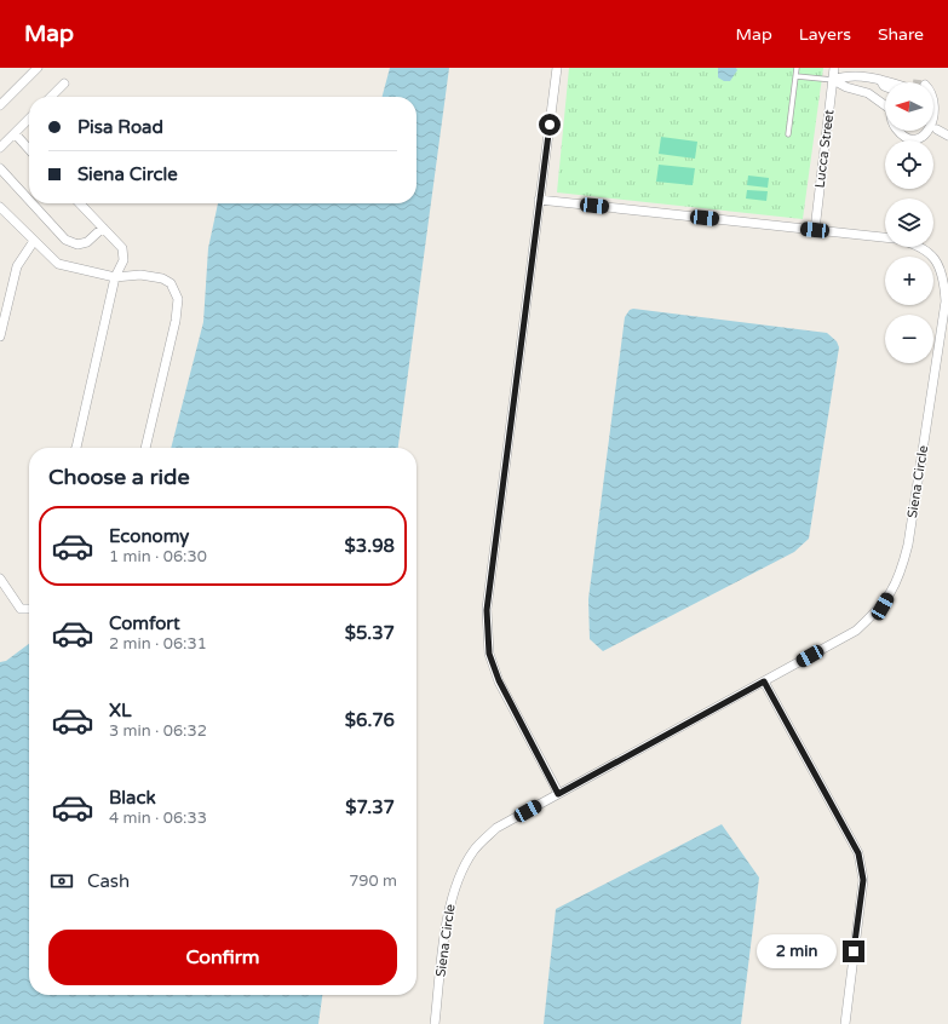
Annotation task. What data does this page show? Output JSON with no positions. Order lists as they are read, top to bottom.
{
  "streets": {
    "street": ["Lucca Street", "Siena Circle"]
  },
  "crossings": [
    ["Lucca Street", "Siena Circle"]
  ],
  "north": "left",
  "page": {
    "header": "Map",
    "nav": ["Map", "Layers", "Share"],
    "map_buttons": ["+", "−"],
    "banner": ["Pisa Road", "Siena Circle"],
    "heading": "Choose a ride",
    "list": [
      {
        "name": "Economy",
        "note": "1 min · 06:30",
        "value": "$3.98"
      },
      {
        "name": "Comfort",
        "note": "2 min · 06:31",
        "value": "$5.37"
      },
      {
        "name": "XL",
        "note": "3 min · 06:32",
        "value": "$6.76"
      },
      {
        "name": "Black",
        "note": "4 min · 06:33",
        "value": "$7.37"
      }
    ],
    "pay": ["Cash", "790 m"],
    "buttons": "Confirm",
    "bubble": "2 min"
  }
}
